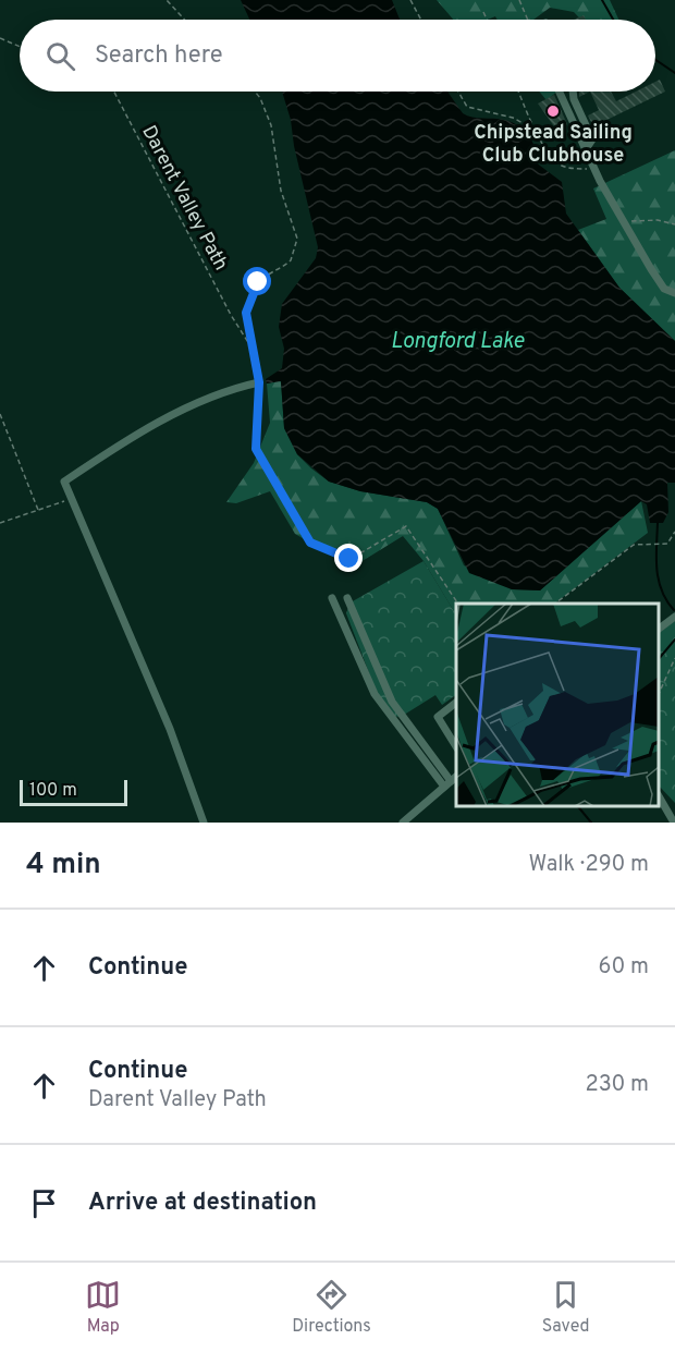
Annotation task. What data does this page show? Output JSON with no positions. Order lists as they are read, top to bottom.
{
  "streets": {
    "path": ["Darent Valley Path"]
  },
  "water": ["Longford Lake"],
  "places": ["Chipstead Sailing Club Clubhouse"],
  "scale_bar": "100 m",
  "page": {
    "search": "Search here",
    "scale": "100 m",
    "heading": ["4 min", "Walk · 290 m"],
    "list": [
      ["Continue", "60 m"],
      ["Continue", "Darent Valley Path", "230 m"],
      "Arrive at destination"
    ],
    "nav": ["Map", "Directions", "Saved"]
  }
}
